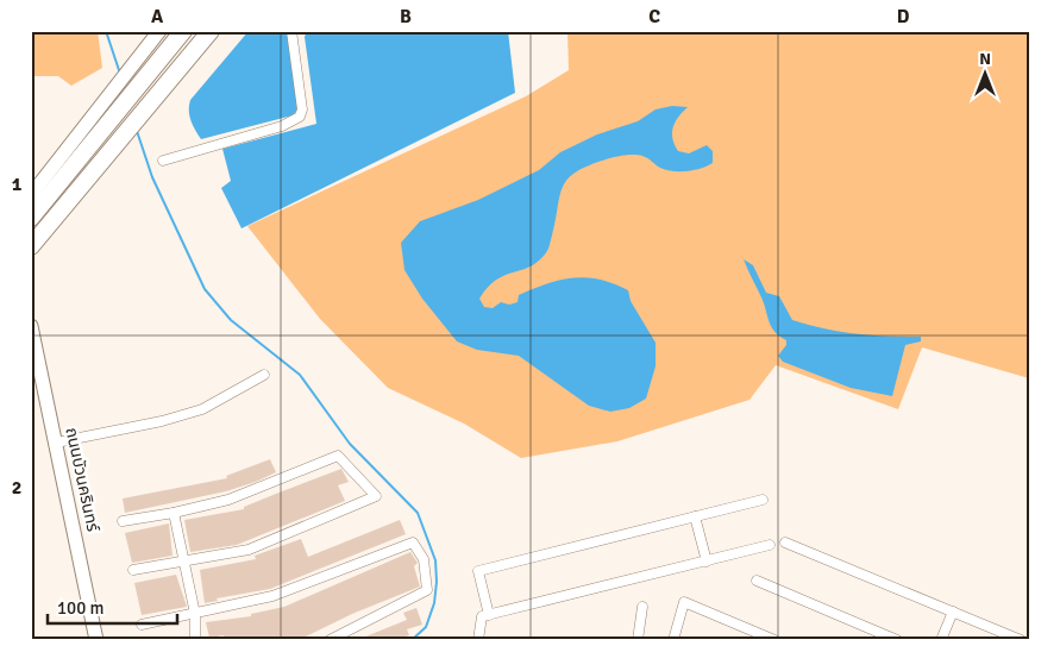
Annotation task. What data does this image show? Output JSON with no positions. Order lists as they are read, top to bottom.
{
  "streets": {
    "street": ["ถนนบัวนครินทร์"]
  },
  "scale_bar": "100 m",
  "north": "top",
  "grid": {
    "columns": [
      "A",
      "B",
      "C",
      "D"
    ],
    "rows": ["1", "2"]
  }
}
